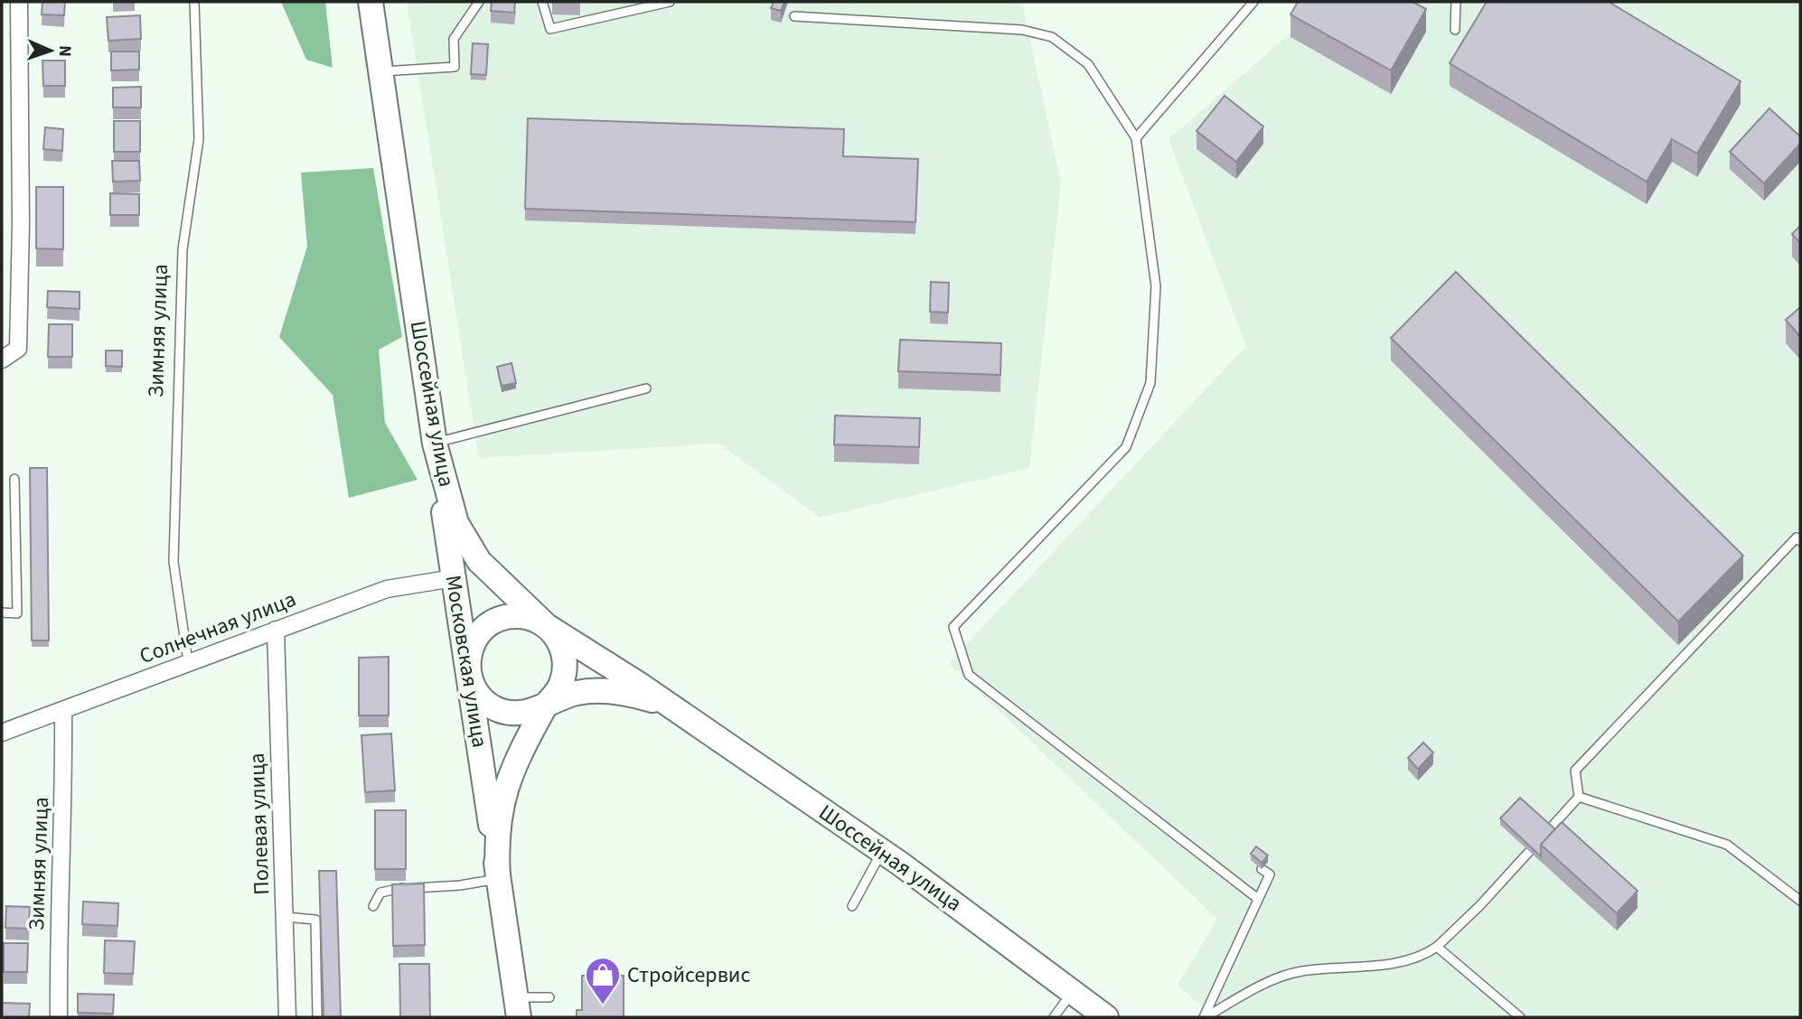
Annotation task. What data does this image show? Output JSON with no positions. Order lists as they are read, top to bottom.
{
  "streets": {
    "main road": ["Шоссейная улица", "Московская улица"],
    "street": ["Зимняя улица", "Солнечная улица", "Полевая улица"]
  },
  "crossings": [
    ["Зимняя улица", "Солнечная улица"],
    ["Шоссейная улица", "Московская улица"],
    ["Солнечная улица", "Московская улица"],
    ["Солнечная улица", "Полевая улица"]
  ],
  "places": {
    "shop": ["Стройсервис"]
  },
  "north": "right"
}
